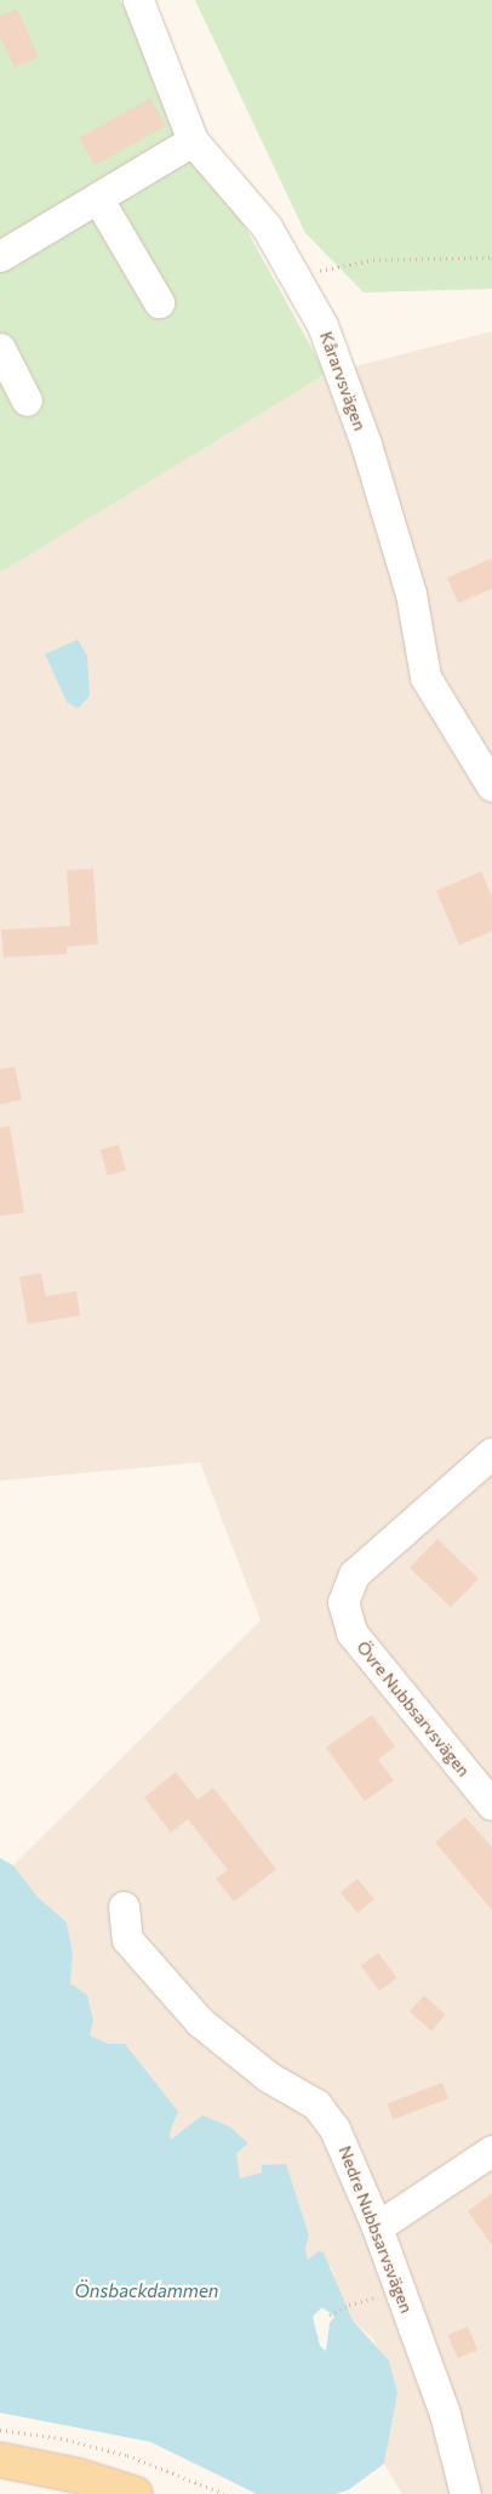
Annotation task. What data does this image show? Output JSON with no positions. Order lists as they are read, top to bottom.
{
  "streets": {
    "street": ["Kårarvsvägen", "Övre Nubbsarvsvägen", "Nedre Nubbsarvsvägen"]
  },
  "water": ["Önsbackdammen"]
}
